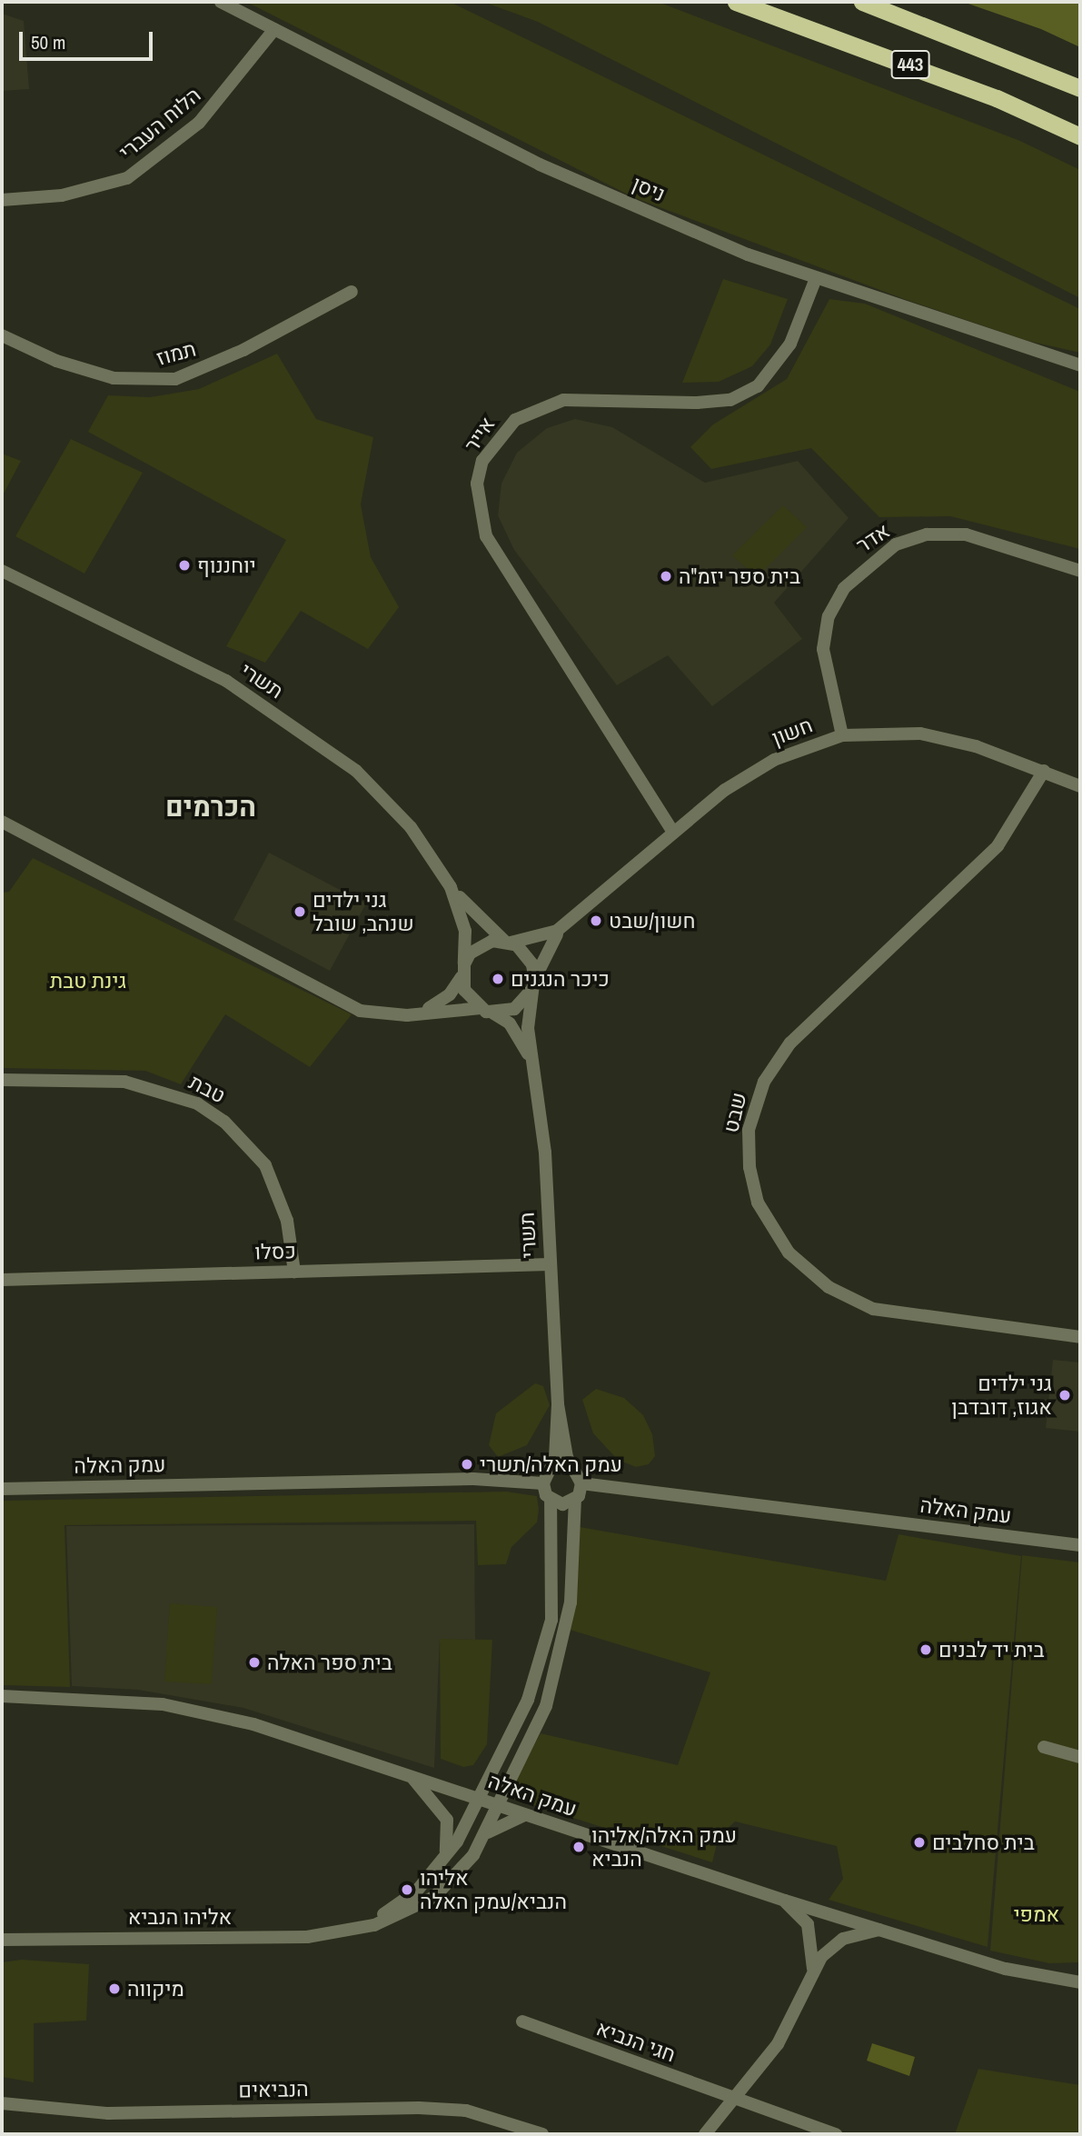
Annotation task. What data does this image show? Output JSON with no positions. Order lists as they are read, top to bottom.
{
  "streets": {
    "highway": ["443"],
    "street": [
      "הלוח העברי",
      "ניסן",
      "תמוז",
      "אייר",
      "אדר",
      "תשרי",
      "חשון",
      "טבת",
      "שבט",
      "כסלו",
      "עמק האלה",
      "אליהו הנביא",
      "חגי הנביא",
      "הנביאים"
    ]
  },
  "crossings": [
    ["הלוח העברי", "ניסן"],
    ["ניסן", "אייר"],
    ["אייר", "חשון"],
    ["אדר", "חשון"],
    ["תשרי", "חשון"],
    ["תשרי", "כסלו"],
    ["תשרי", "עמק האלה"],
    ["חשון", "שבט"],
    ["טבת", "כסלו"],
    ["עמק האלה", "אליהו הנביא"]
  ],
  "districts": ["הכרמים"],
  "parks": ["גינת טבת", "אמפי"],
  "places": [
    "יוחננוף",
    "בית ספר יזמ\"ה",
    "גני ילדים שנהב, שובל",
    "חשון/שבט",
    "כיכר הנגנים",
    "גני ילדים אגוז, דובדבן",
    "עמק האלה/תשרי",
    "בית יד לבנים",
    "בית ספר האלה",
    "בית סחלבים",
    "עמק האלה/אליהו הנביא",
    "אליהו הנביא/עמק האלה",
    "מיקווה"
  ],
  "scale_bar": "50 m"
}
